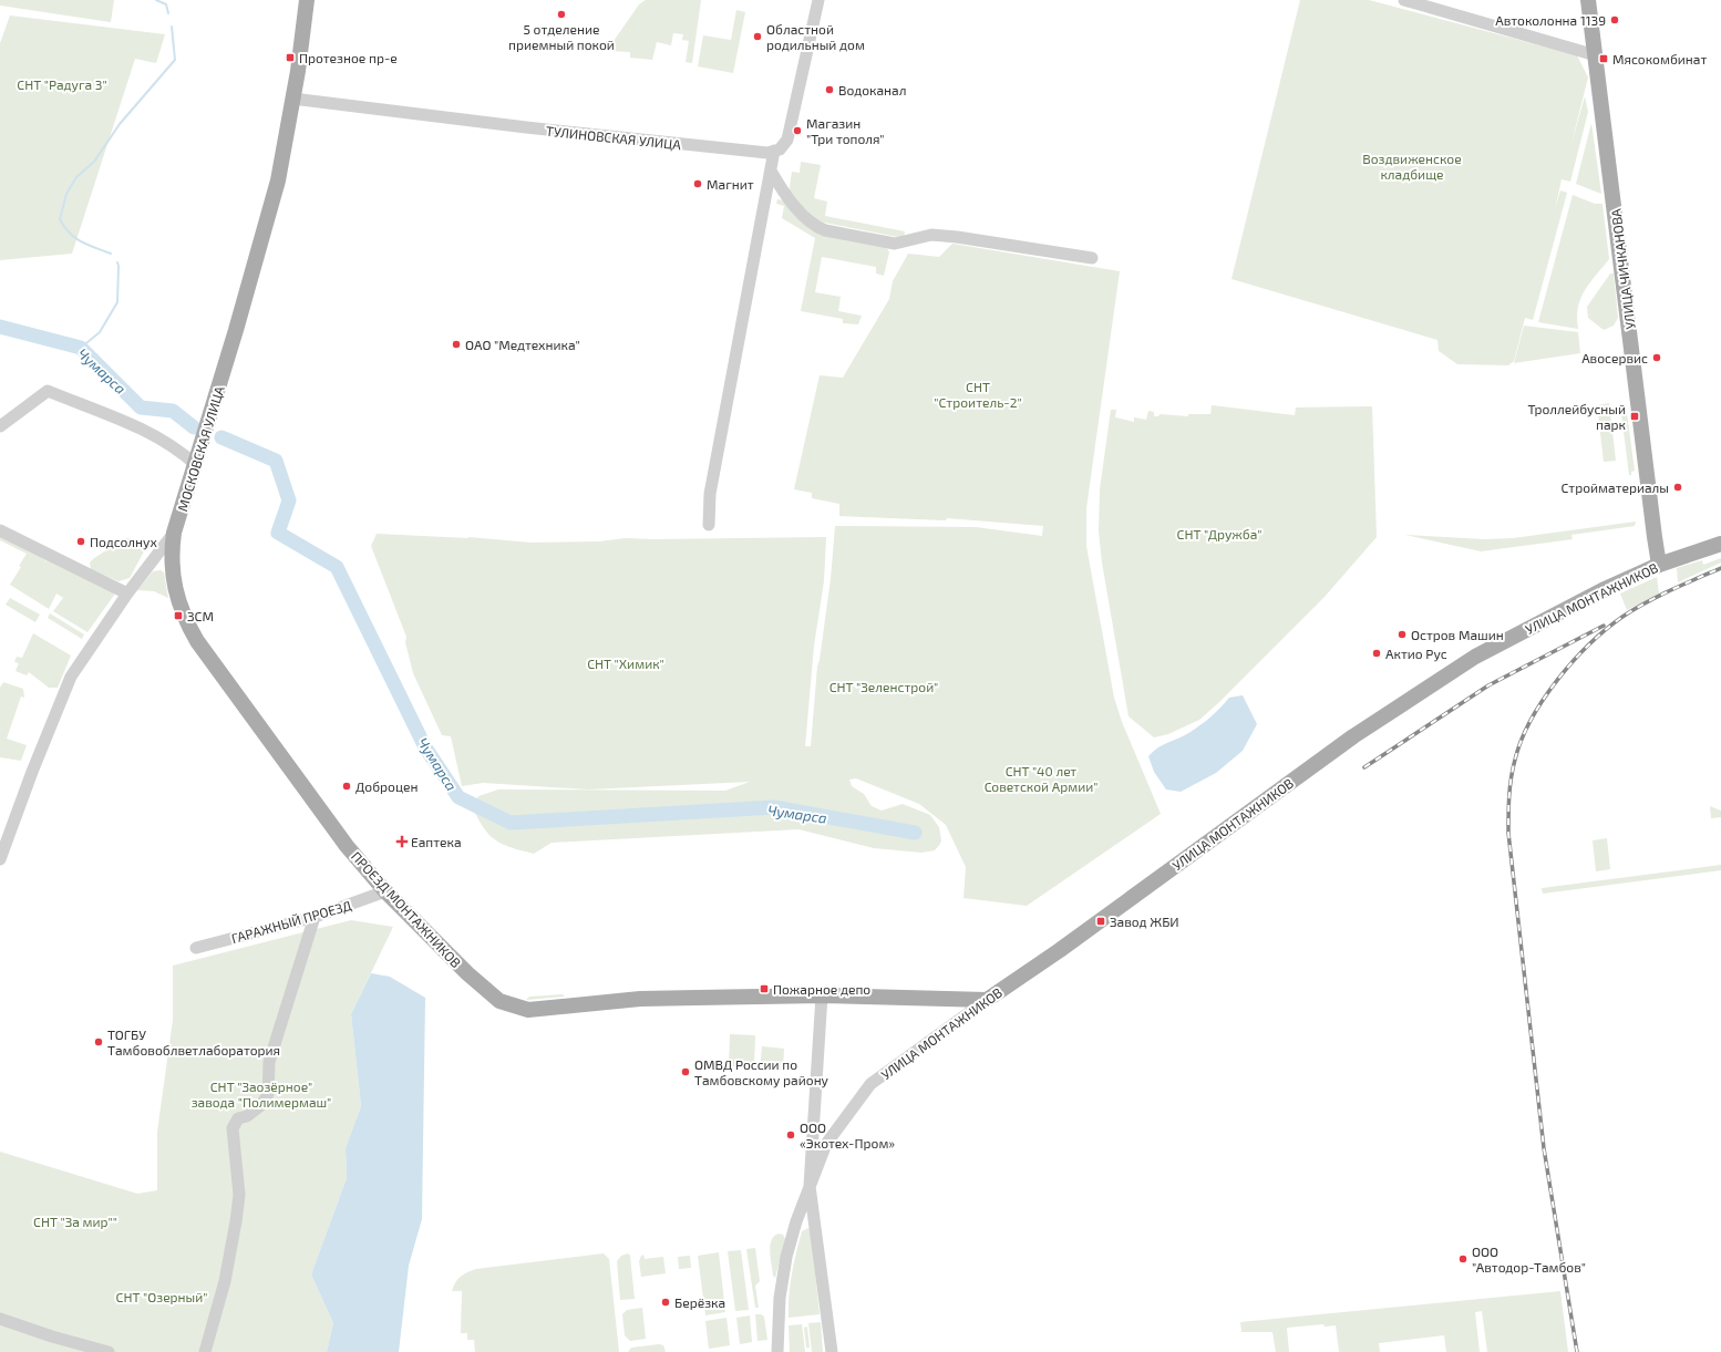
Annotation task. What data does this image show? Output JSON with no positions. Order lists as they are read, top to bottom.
{
  "streets": {
    "main road": [
      "УЛИЦА ЧИЧКАНОВА",
      "МОСКОВСКАЯ УЛИЦА",
      "УЛИЦА МОНТАЖНИКОВ",
      "ПРОЕЗД МОНТАЖНИКОВ"
    ],
    "street": ["ТУЛИНОВСКАЯ УЛИЦА", "ГАРАЖНЫЙ ПРОЕЗД"]
  },
  "crossings": [
    ["ТУЛИНОВСКАЯ УЛИЦА", "МОСКОВСКАЯ УЛИЦА"],
    ["УЛИЦА ЧИЧКАНОВА", "УЛИЦА МОНТАЖНИКОВ"],
    ["МОСКОВСКАЯ УЛИЦА", "ПРОЕЗД МОНТАЖНИКОВ"],
    ["УЛИЦА МОНТАЖНИКОВ", "ПРОЕЗД МОНТАЖНИКОВ"],
    ["ПРОЕЗД МОНТАЖНИКОВ", "ГАРАЖНЫЙ ПРОЕЗД"]
  ],
  "water": ["Чумарса"],
  "parks": [
    "СНТ \"Радуга 3\"",
    "Воздвиженское кладбище",
    "СНТ \"Строитель-2\"",
    "СНТ \"Дружба\"",
    "СНТ \"Химик\"",
    "СНТ \"Зеленстрой\"",
    "СНТ \"40 лет Советской Армии\"",
    "СНТ \"Заозёрное\" завода \"Полимермаш\"",
    "СНТ \"За мир\"\"",
    "СНТ \"Озерный\""
  ],
  "places": {
    "other": [
      "5 отделение приемный покой",
      "Автоколонна 1139",
      "Областной родильный дом",
      "Водоканал",
      "Магазин \"Три тополя\"",
      "Магнит",
      "ОАО \"Медтехника\"",
      "Авосервис",
      "Стройматериалы",
      "Подсолнух",
      "Остров Машин",
      "Актио Рус",
      "Доброцен",
      "ТОГБУ Тамбовоблветлаборатория",
      "ОМВД России по Тамбовскому району",
      "ООО «Экотех-Пром»",
      "ООО \"Автодор-Тамбов\"",
      "Берёзка"
    ],
    "transit": [
      "Протезное пр-е",
      "Мясокомбинат",
      "Троллейбусный парк",
      "ЗСМ",
      "Завод ЖБИ",
      "Пожарное депо"
    ],
    "health": ["Еаптека"]
  }
}
